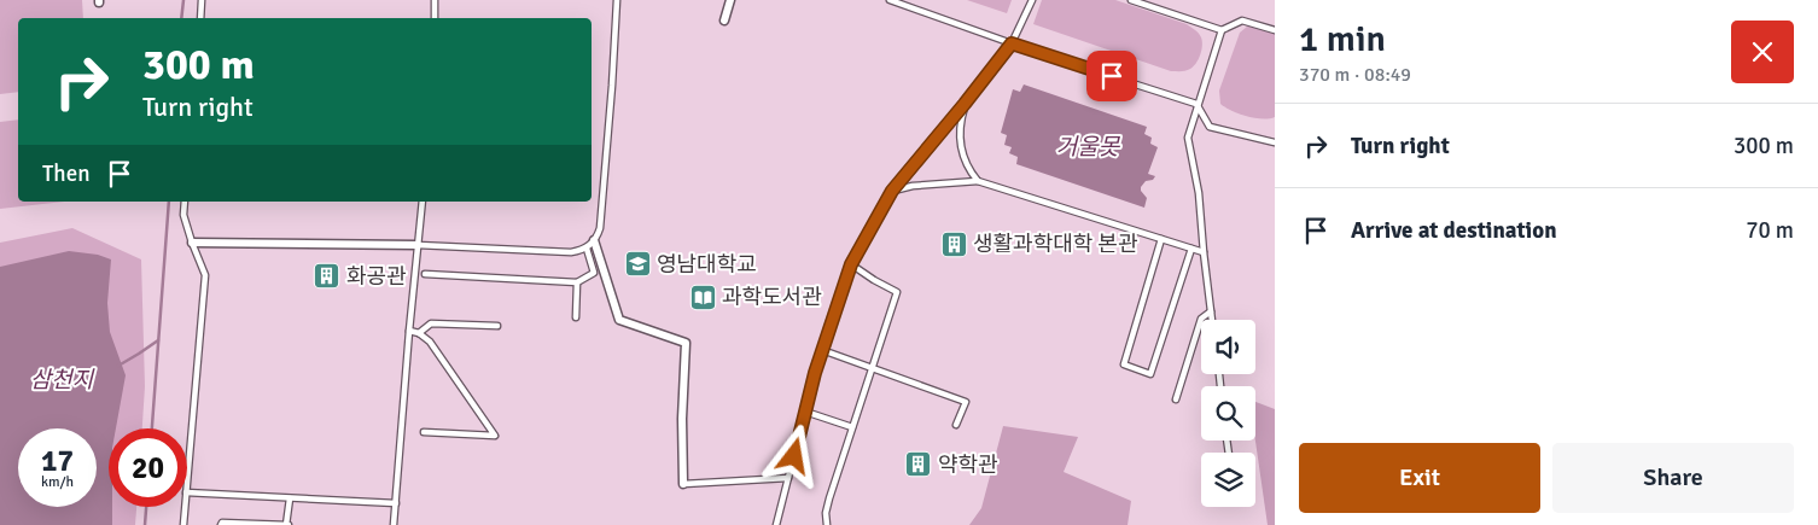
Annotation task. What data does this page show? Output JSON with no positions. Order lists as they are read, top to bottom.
{
  "water": ["거울못", "삼천지"],
  "places": {
    "building": ["생활과학대학 본관", "화공관", "약학관"],
    "school or university": ["영남대학교"],
    "library": ["과학도서관"]
  },
  "page": {
    "heading": ["1 min", "370 m · 08:49"],
    "turn": ["300 m", "Turn right"],
    "list": [
      {
        "name": "Turn right",
        "value": "300 m"
      },
      {
        "name": "Arrive at destination",
        "value": "70 m"
      }
    ],
    "then": "Then",
    "speed": "17 km/h",
    "limit": "20",
    "buttons": ["Exit", "Share"]
  }
}
